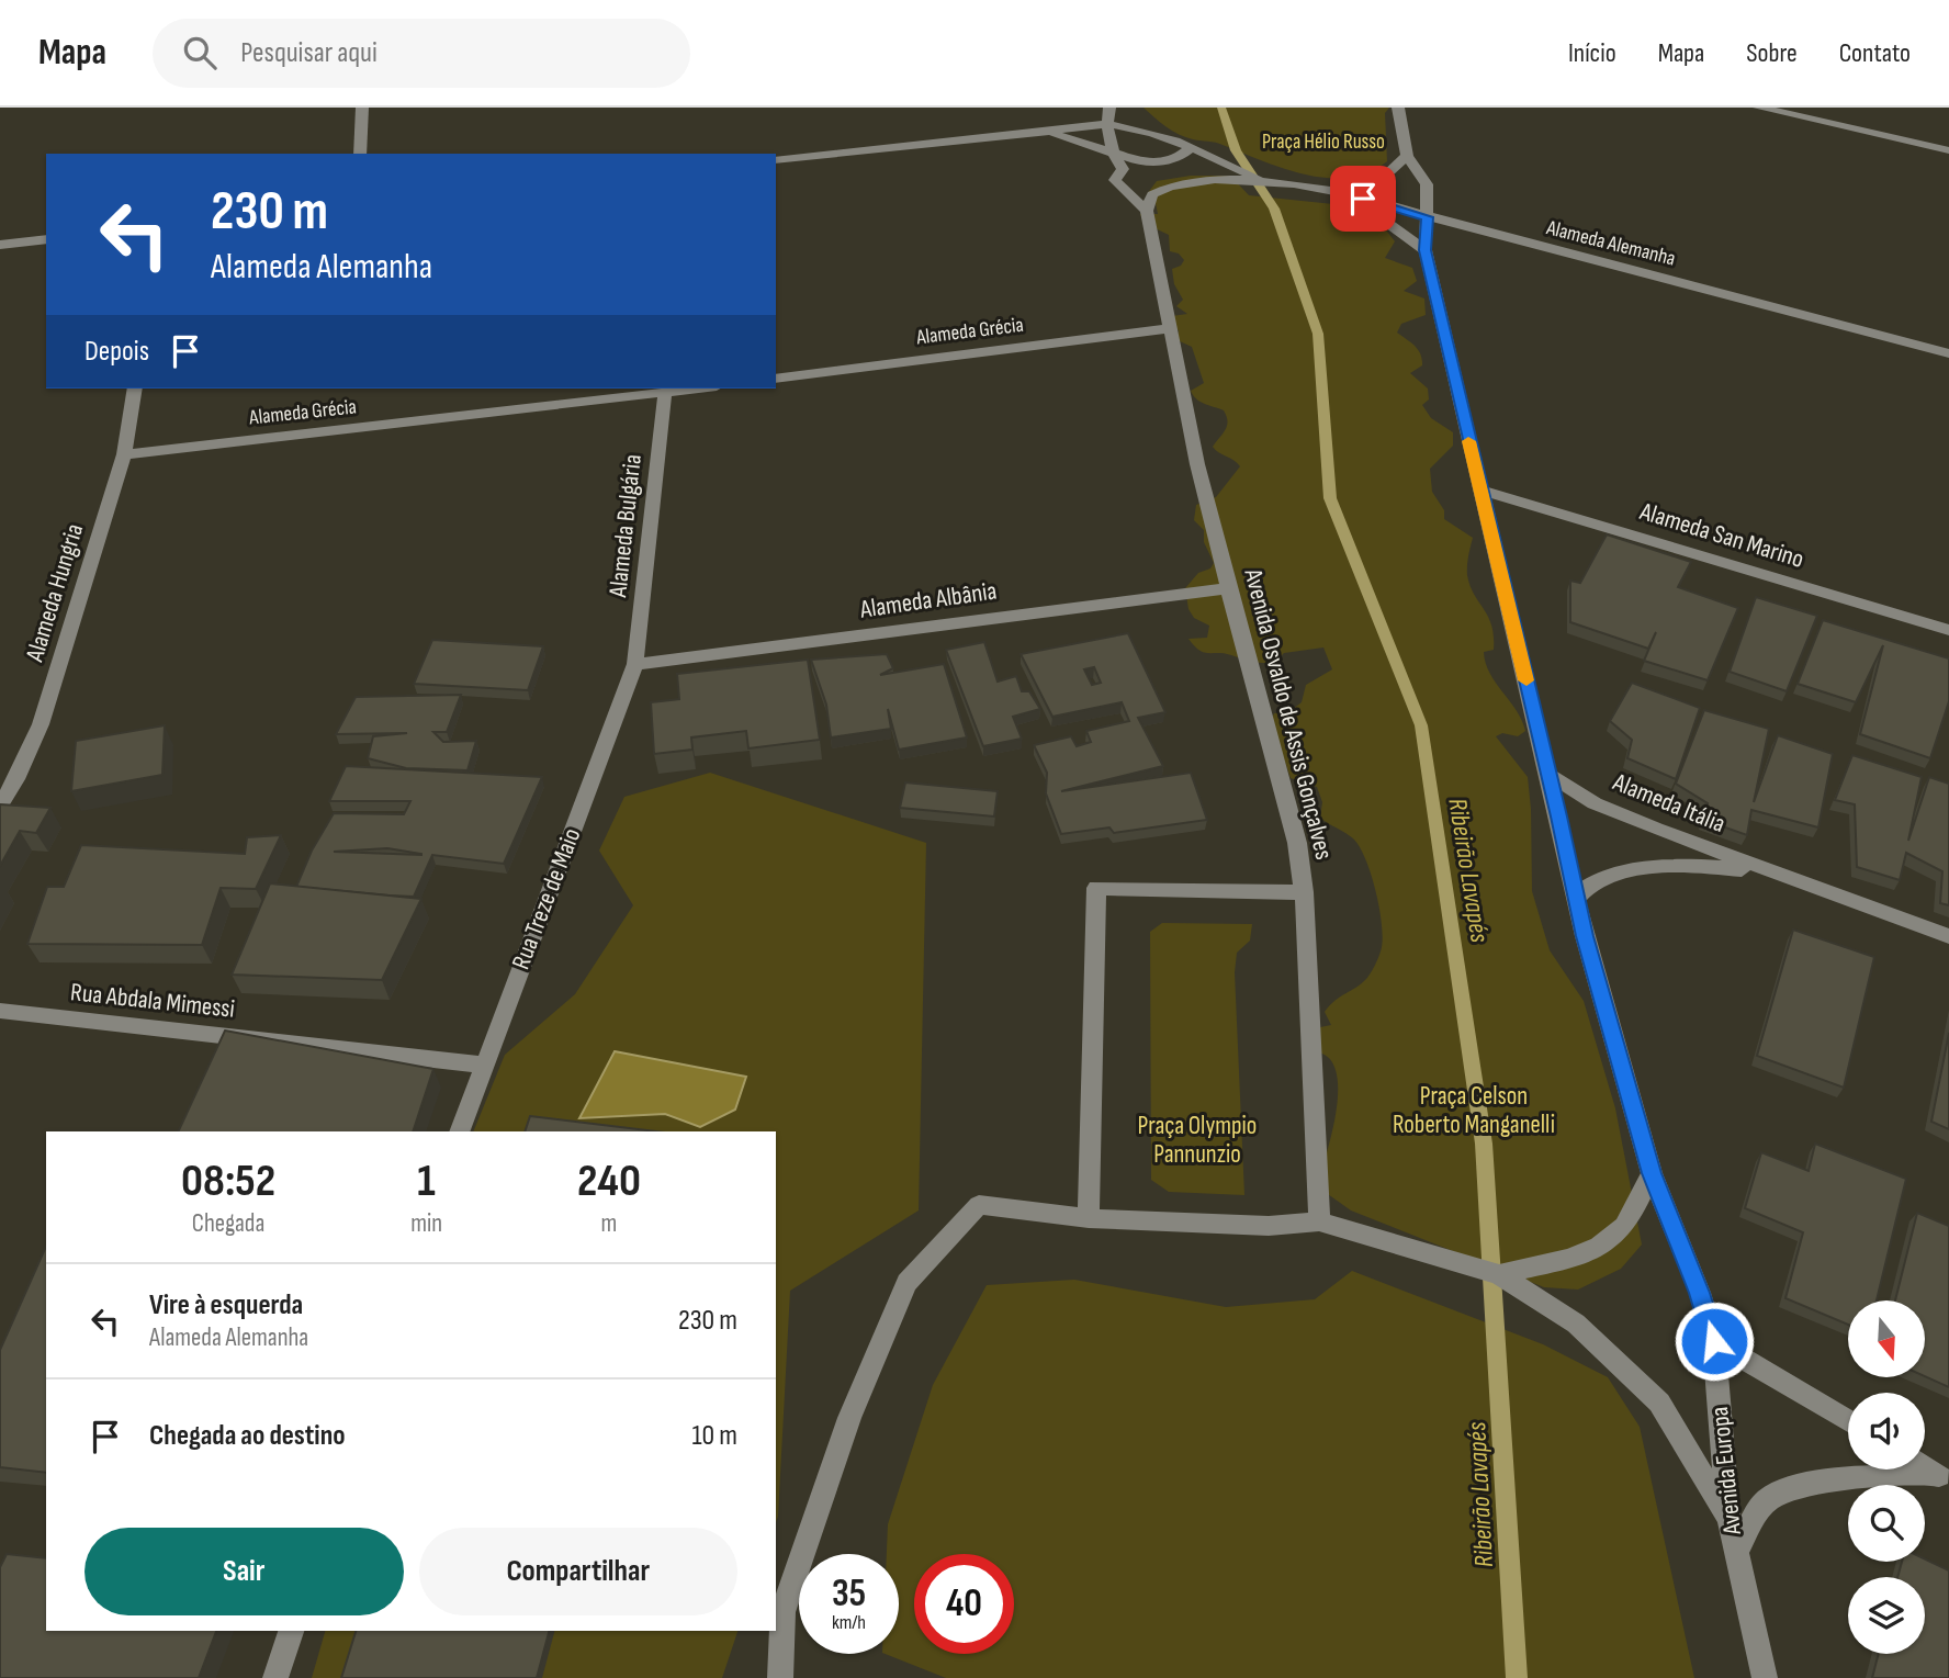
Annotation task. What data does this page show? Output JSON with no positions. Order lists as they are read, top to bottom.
{
  "streets": {
    "street": [
      "Alameda Alemanha",
      "Alameda Grécia",
      "Alameda Bulgária",
      "Alameda San Marino",
      "Alameda Hungria",
      "Alameda Albânia",
      "Avenida Osvaldo de Assis Gonçalves",
      "Alameda Itália",
      "Rua Treze de Maio",
      "Rua Abdala Mimessi",
      "Avenida Europa"
    ]
  },
  "crossings": [
    ["Alameda Alemanha", "Avenida Osvaldo de Assis Gonçalves"],
    ["Alameda Alemanha", "Avenida Europa"],
    ["Alameda Grécia", "Alameda Bulgária"],
    ["Alameda Grécia", "Alameda Hungria"],
    ["Alameda Grécia", "Avenida Osvaldo de Assis Gonçalves"],
    ["Alameda Bulgária", "Alameda Albânia"],
    ["Alameda Bulgária", "Rua Treze de Maio"],
    ["Alameda San Marino", "Avenida Europa"],
    ["Alameda Albânia", "Avenida Osvaldo de Assis Gonçalves"],
    ["Alameda Albânia", "Rua Treze de Maio"],
    ["Alameda Itália", "Avenida Europa"],
    ["Rua Treze de Maio", "Rua Abdala Mimessi"]
  ],
  "water": ["Ribeirão Lavapés"],
  "parks": ["Praça Hélio Russo", "Praça Celson Roberto Manganelli", "Praça Olympio Pannunzio"],
  "north": "bottom",
  "page": {
    "header": "Mapa",
    "search": "Pesquisar aqui",
    "nav": [
      "Início",
      "Mapa",
      "Sobre",
      "Contato"
    ],
    "turn": ["230 m", "Alameda Alemanha"],
    "then": "Depois",
    "eta": [
      "08:52",
      "Chegada",
      "1",
      "min",
      "240",
      "m"
    ],
    "list": [
      {
        "name": "Vire à esquerda",
        "note": "Alameda Alemanha",
        "value": "230 m"
      },
      {
        "name": "Chegada ao destino",
        "value": "10 m"
      }
    ],
    "buttons": ["Sair", "Compartilhar"],
    "speed": "35 km/h",
    "limit": "40"
  }
}
